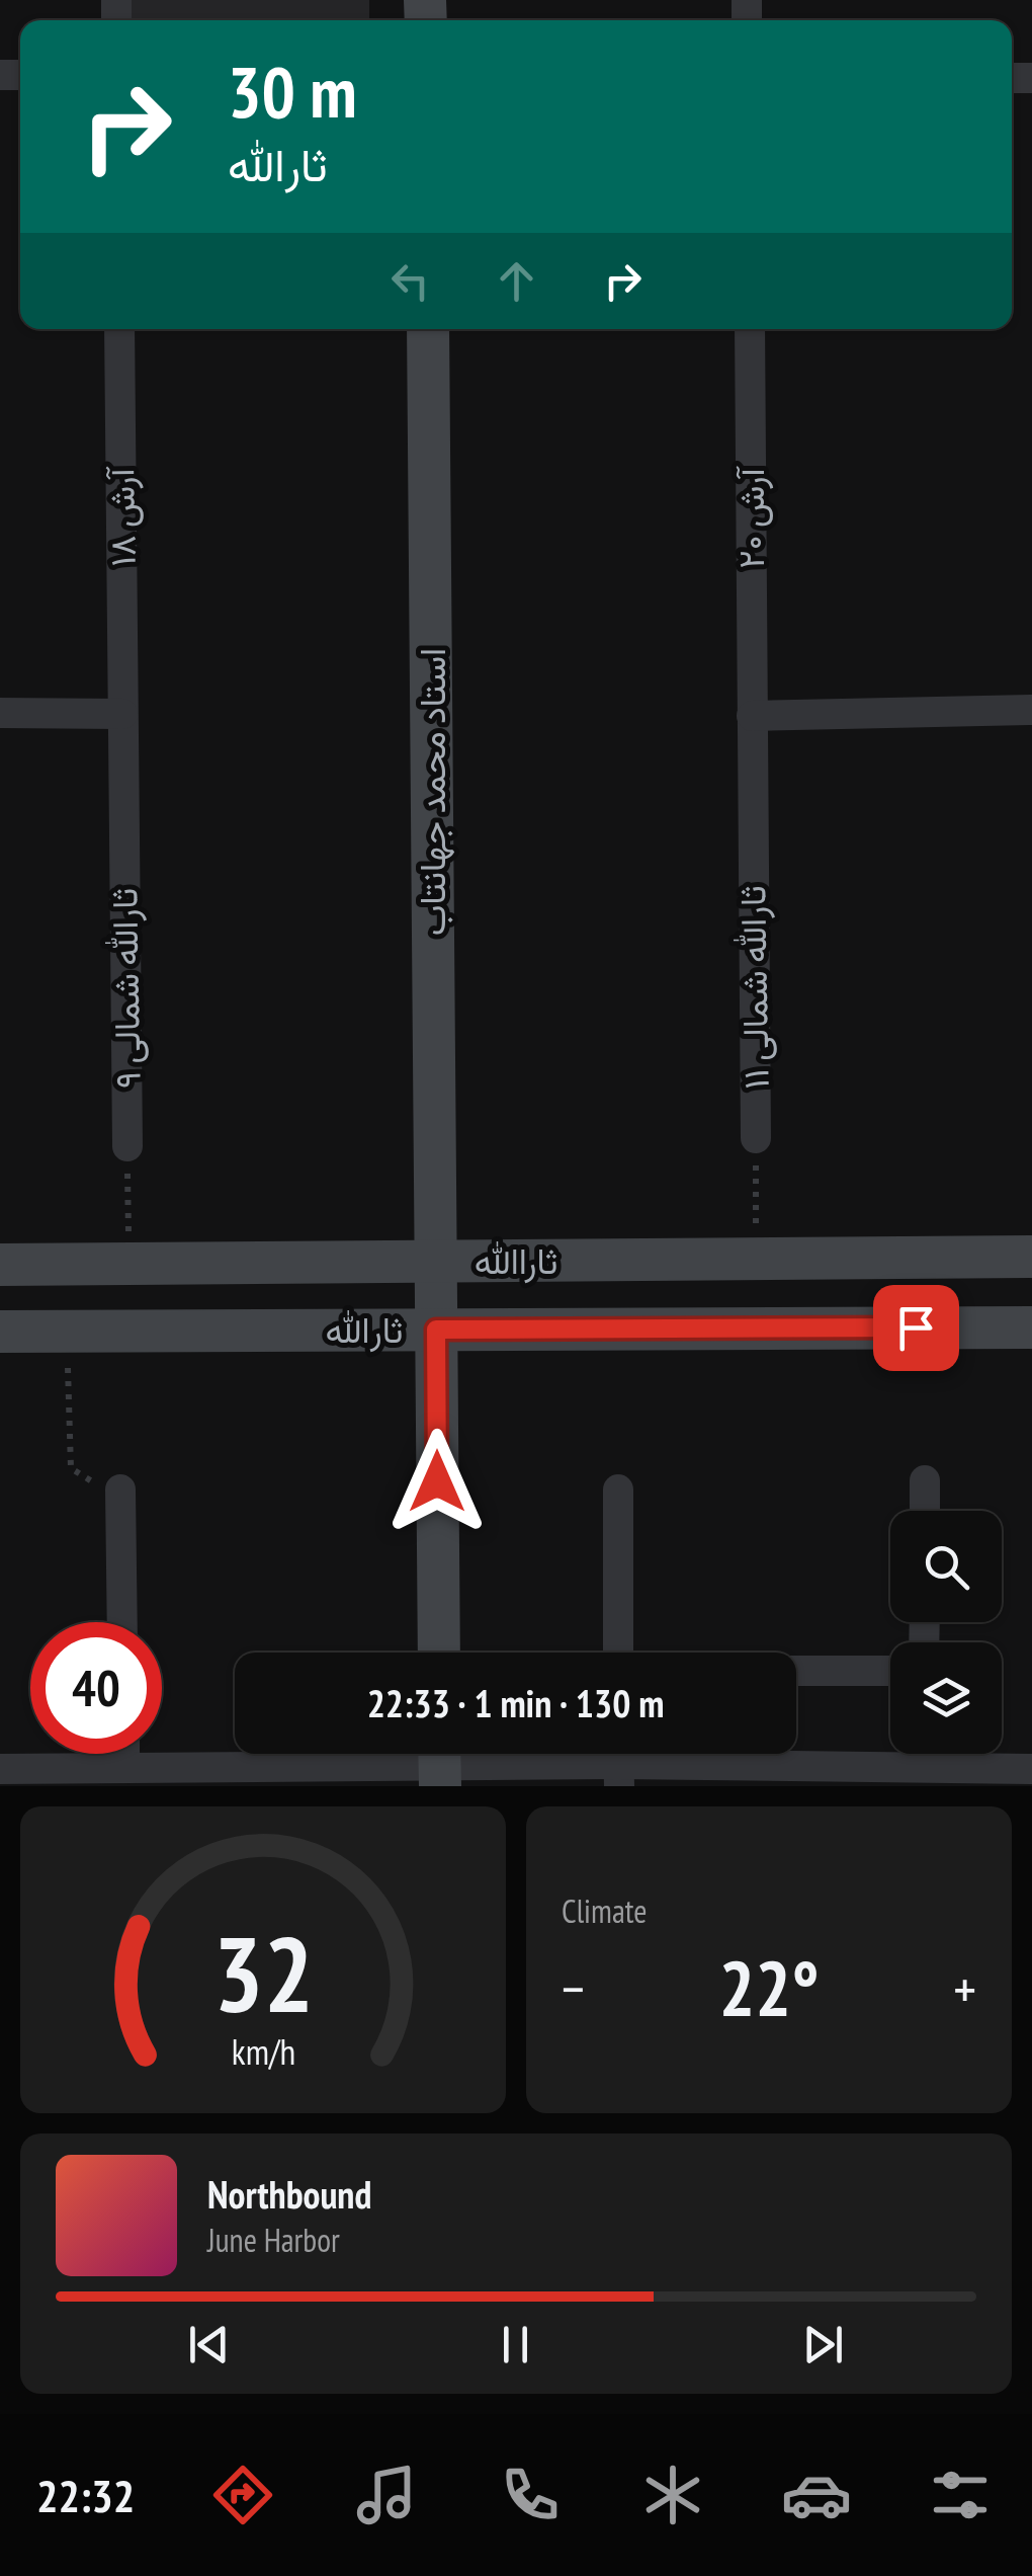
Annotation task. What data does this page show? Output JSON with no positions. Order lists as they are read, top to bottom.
{
  "streets": {
    "main road": ["استاد محمد جهانتاب", "ثاراالله", "ثارالله"],
    "street": [
      "آرش ۱۸",
      "آرش ۲۰",
      "ثارالله شمالی ۱۱",
      "ثارالله شمالی ۹"
    ]
  },
  "crossings": [
    ["آرش ۱۸", "ثارالله شمالی ۹"],
    ["آرش ۲۰", "ثارالله شمالی ۱۱"],
    ["استاد محمد جهانتاب", "ثاراالله"],
    ["استاد محمد جهانتاب", "ثارالله"],
    ["ثارالله شمالی ۱۱", "ثاراالله"]
  ],
  "page": {
    "turn": ["30 m", "ثارالله"],
    "limit": "40",
    "trip": "22:33 · 1 min · 130 m",
    "tile": "Climate",
    "heat": ["−", "22°", "+"],
    "song": ["Northbound", "June Harbor"],
    "tabs": "22:32",
    "gauge": ["32", "km/h"]
  }
}
